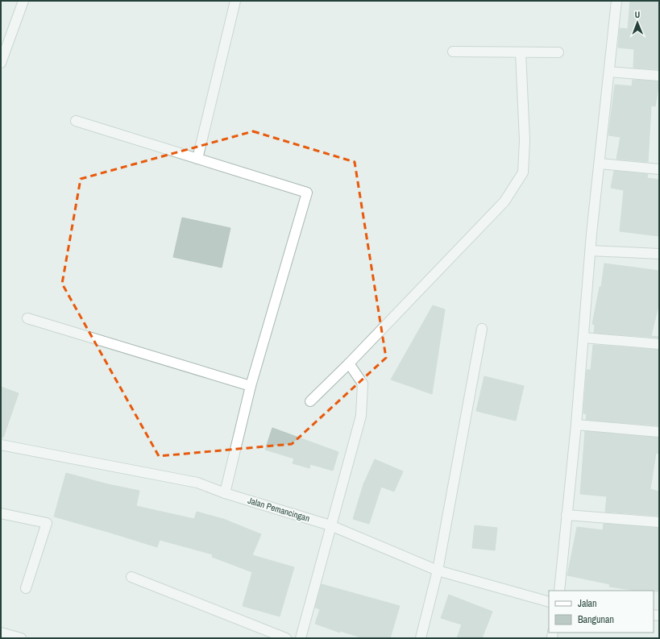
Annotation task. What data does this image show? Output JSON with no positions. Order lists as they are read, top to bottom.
{
  "streets": {
    "street": ["Jalan Pemancingan"]
  },
  "legend": ["Jalan", "Bangunan"],
  "north": "top"
}
